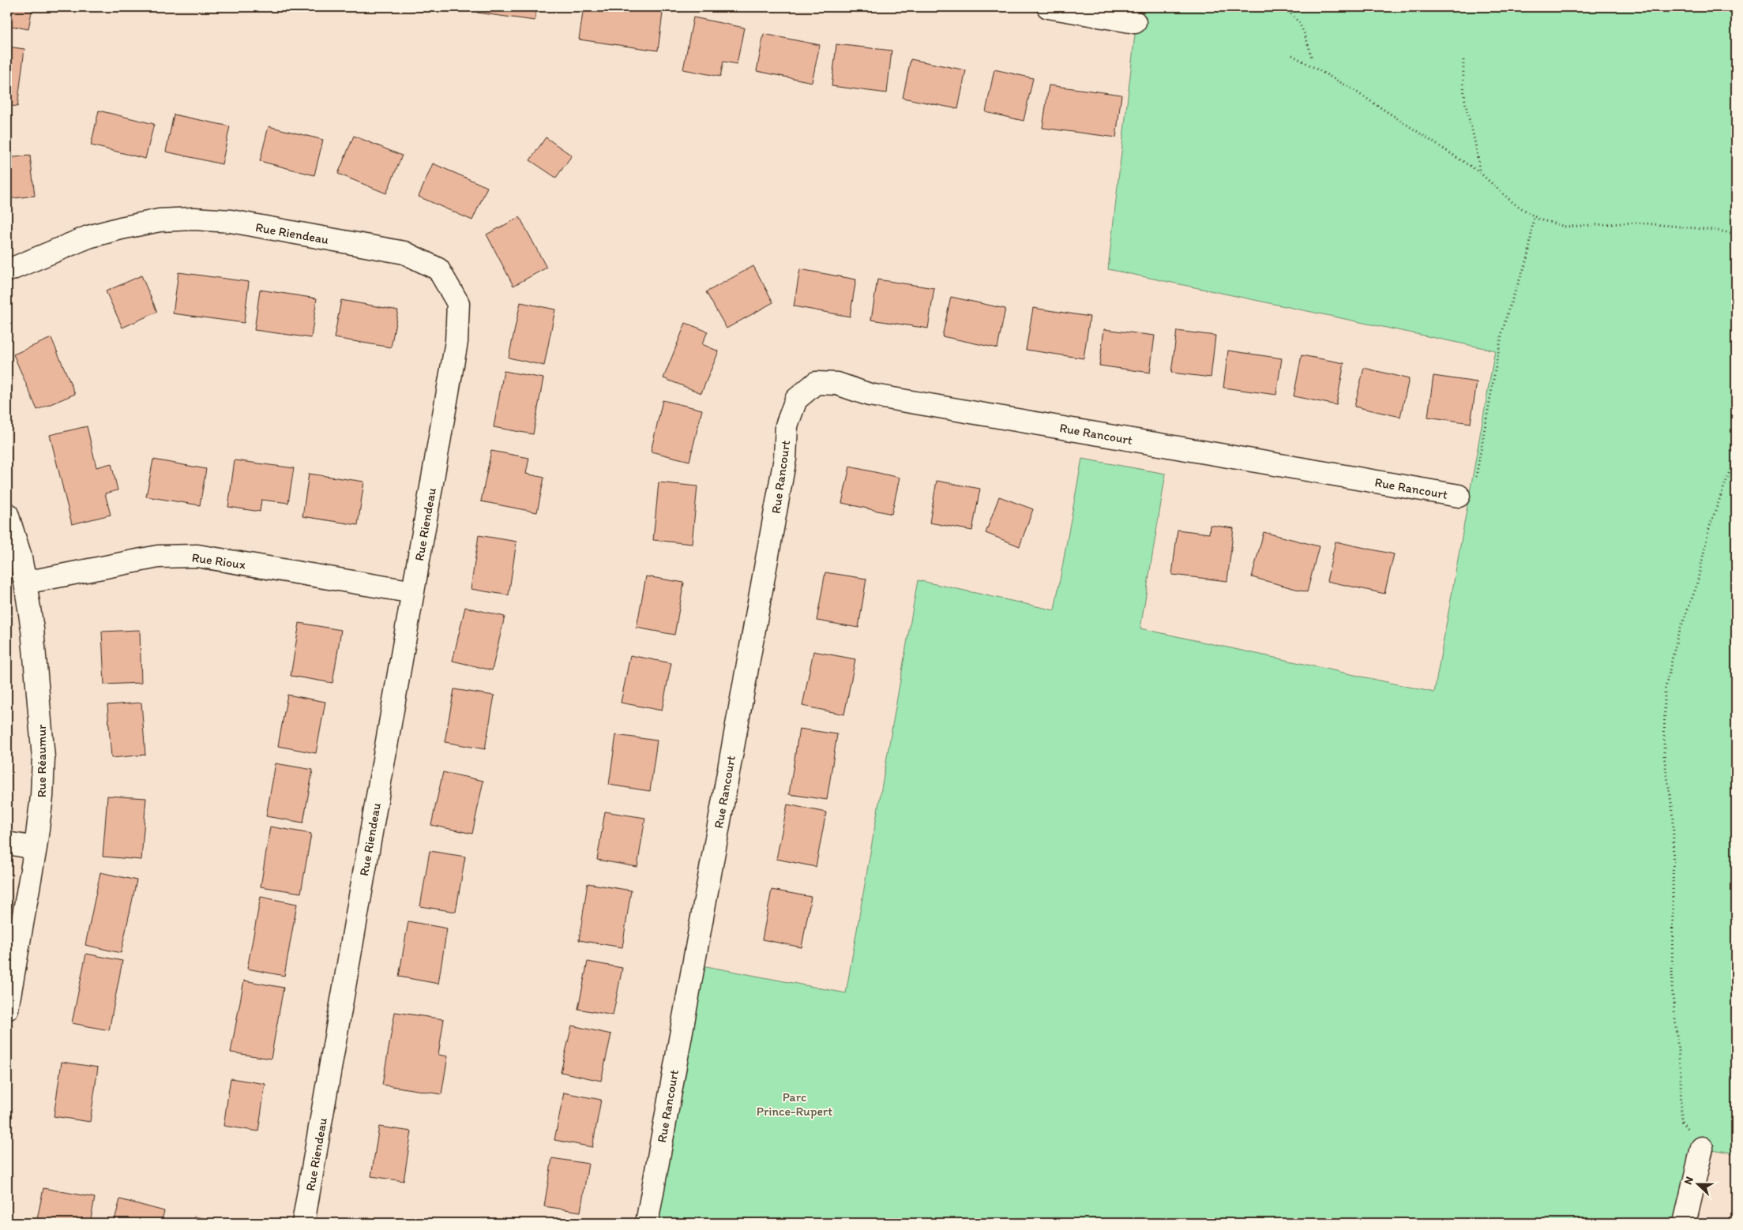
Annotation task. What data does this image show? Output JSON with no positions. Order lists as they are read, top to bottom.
{
  "streets": {
    "street": [
      "Rue Riendeau",
      "Rue Rancourt",
      "Rue Rioux",
      "Rue Réaumur"
    ]
  },
  "crossings": [
    ["Rue Riendeau", "Rue Rioux"],
    ["Rue Rioux", "Rue Réaumur"]
  ],
  "parks": ["Parc Prince-Rupert"],
  "north": "left"
}
